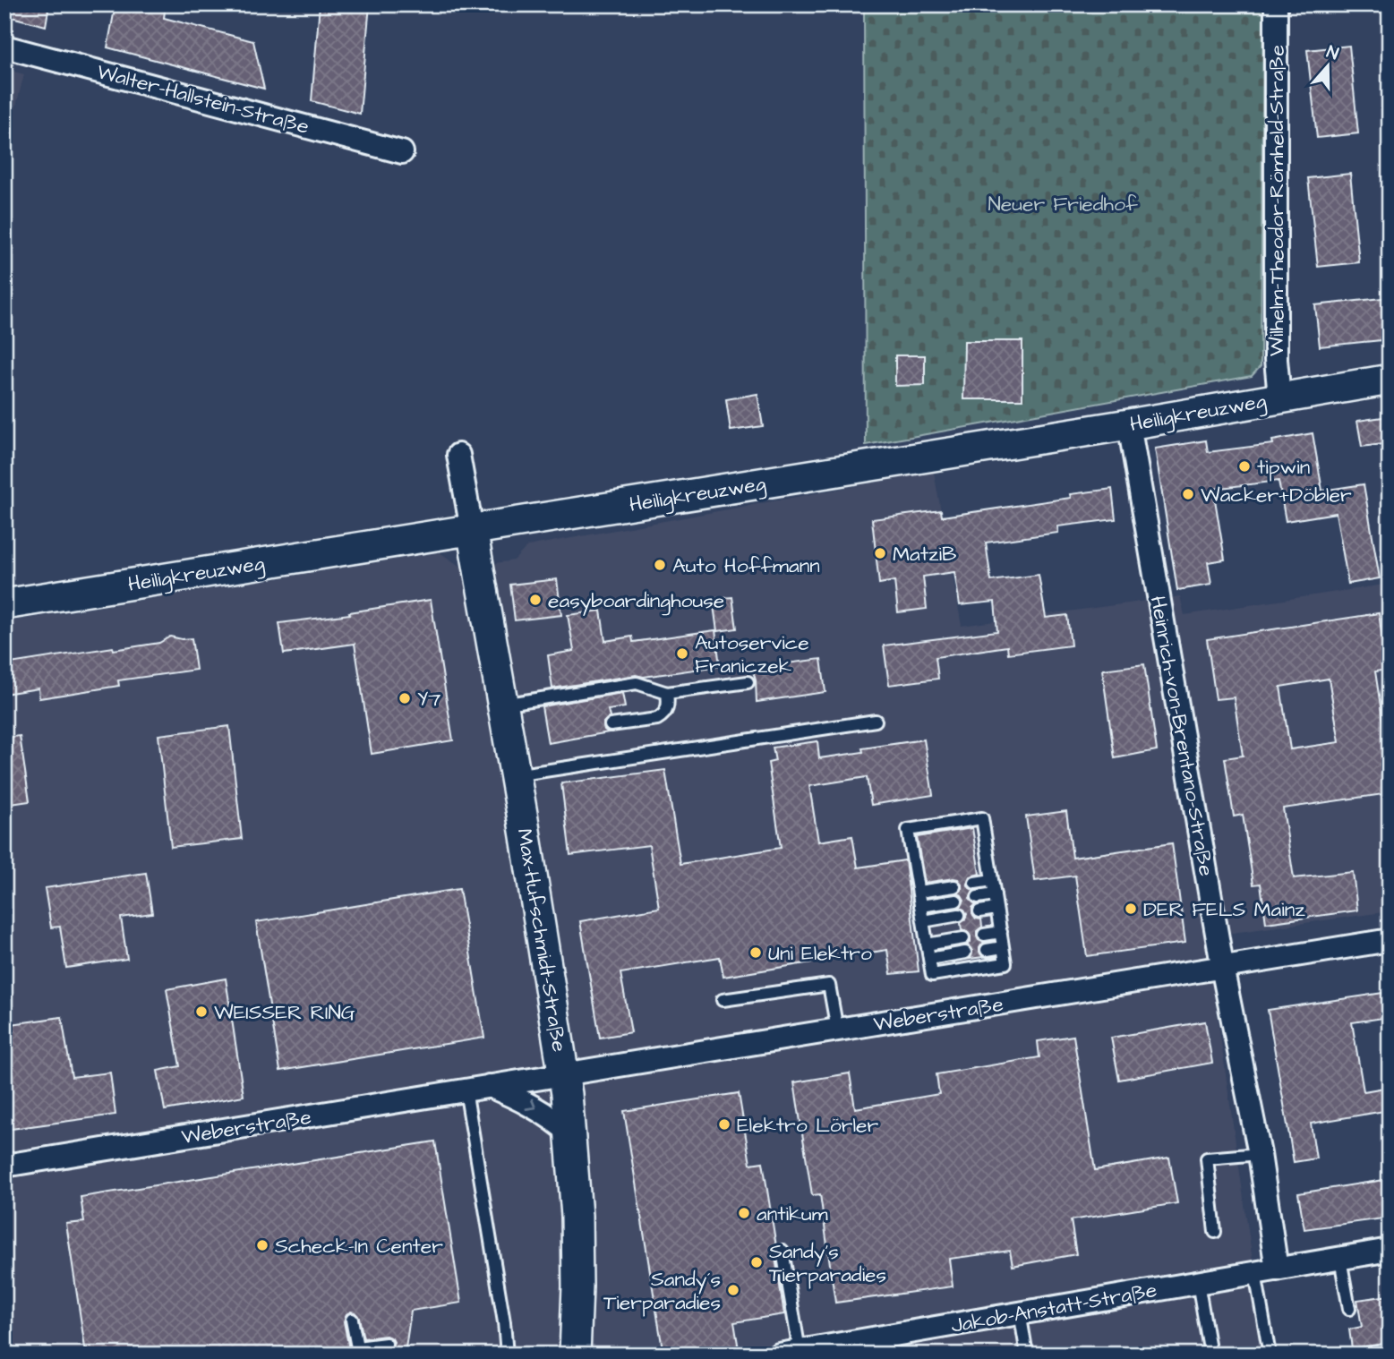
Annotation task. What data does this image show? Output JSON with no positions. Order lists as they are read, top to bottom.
{
  "streets": {
    "street": [
      "Walter-Hallstein-Straße",
      "Wilhelm-Theodor-Römheld-Straße",
      "Heiligkreuzweg",
      "Heinrich-von-Brentano-Straße",
      "Max-Hufschmidt-Straße",
      "Weberstraße",
      "Jakob-Anstatt-Straße"
    ]
  },
  "crossings": [
    ["Wilhelm-Theodor-Römheld-Straße", "Heiligkreuzweg"],
    ["Heiligkreuzweg", "Heinrich-von-Brentano-Straße"],
    ["Heiligkreuzweg", "Max-Hufschmidt-Straße"],
    ["Heinrich-von-Brentano-Straße", "Weberstraße"],
    ["Heinrich-von-Brentano-Straße", "Jakob-Anstatt-Straße"],
    ["Max-Hufschmidt-Straße", "Weberstraße"]
  ],
  "parks": ["Neuer Friedhof"],
  "places": [
    "tipwin",
    "Wacker+Döbler",
    "MatziB",
    "Auto Hoffmann",
    "easyboardinghouse",
    "Autoservice Franiczek",
    "Y7",
    "DER FELS Mainz",
    "Uni Elektro",
    "WEISSER RING",
    "Elektro Lörler",
    "antikum",
    "Scheck-In Center",
    "Sandy's Tierparadies",
    "Sandy´s Tierparadies"
  ],
  "north": "top"
}
